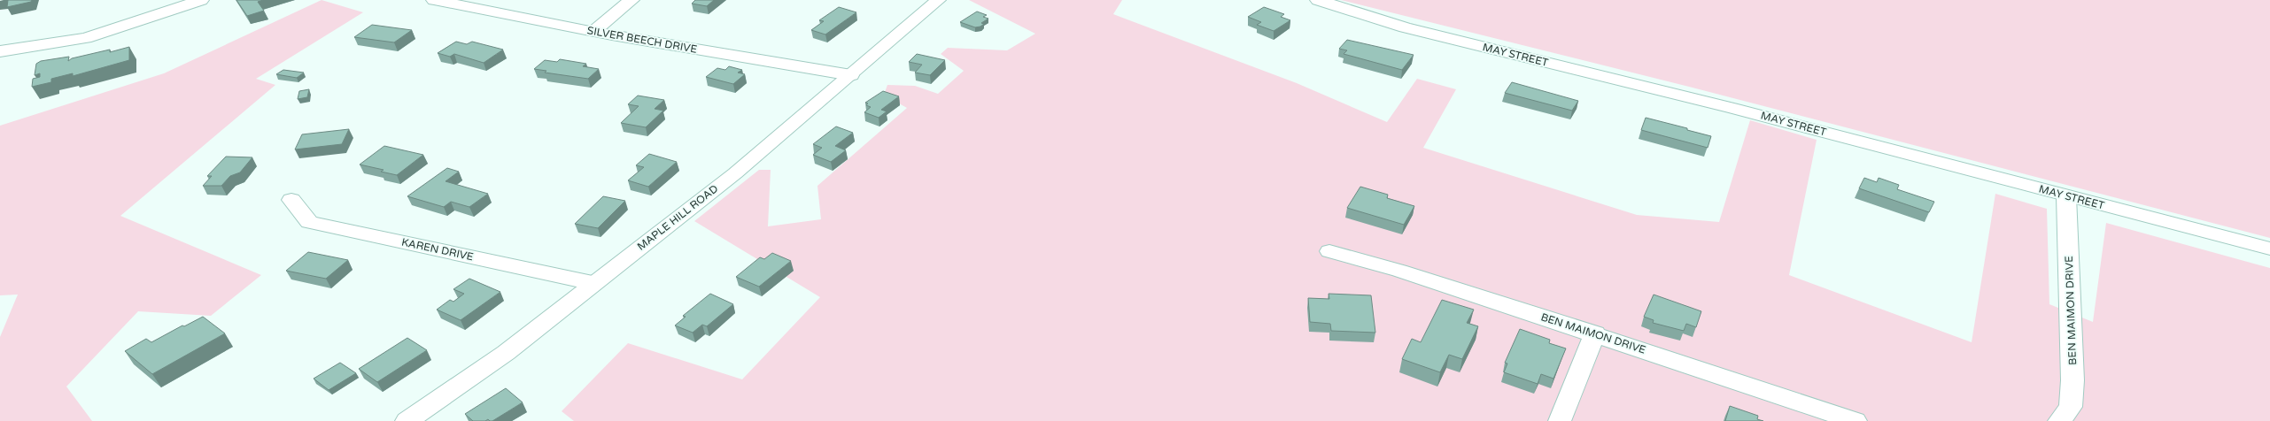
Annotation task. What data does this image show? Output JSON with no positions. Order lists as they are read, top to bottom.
{
  "streets": {
    "street": [
      "SILVER BEECH DRIVE",
      "MAY STREET",
      "MAPLE HILL ROAD",
      "KAREN DRIVE",
      "BEN MAIMON DRIVE"
    ]
  },
  "crossings": [
    ["SILVER BEECH DRIVE", "MAPLE HILL ROAD"],
    ["MAY STREET", "BEN MAIMON DRIVE"],
    ["MAPLE HILL ROAD", "KAREN DRIVE"]
  ]
}
